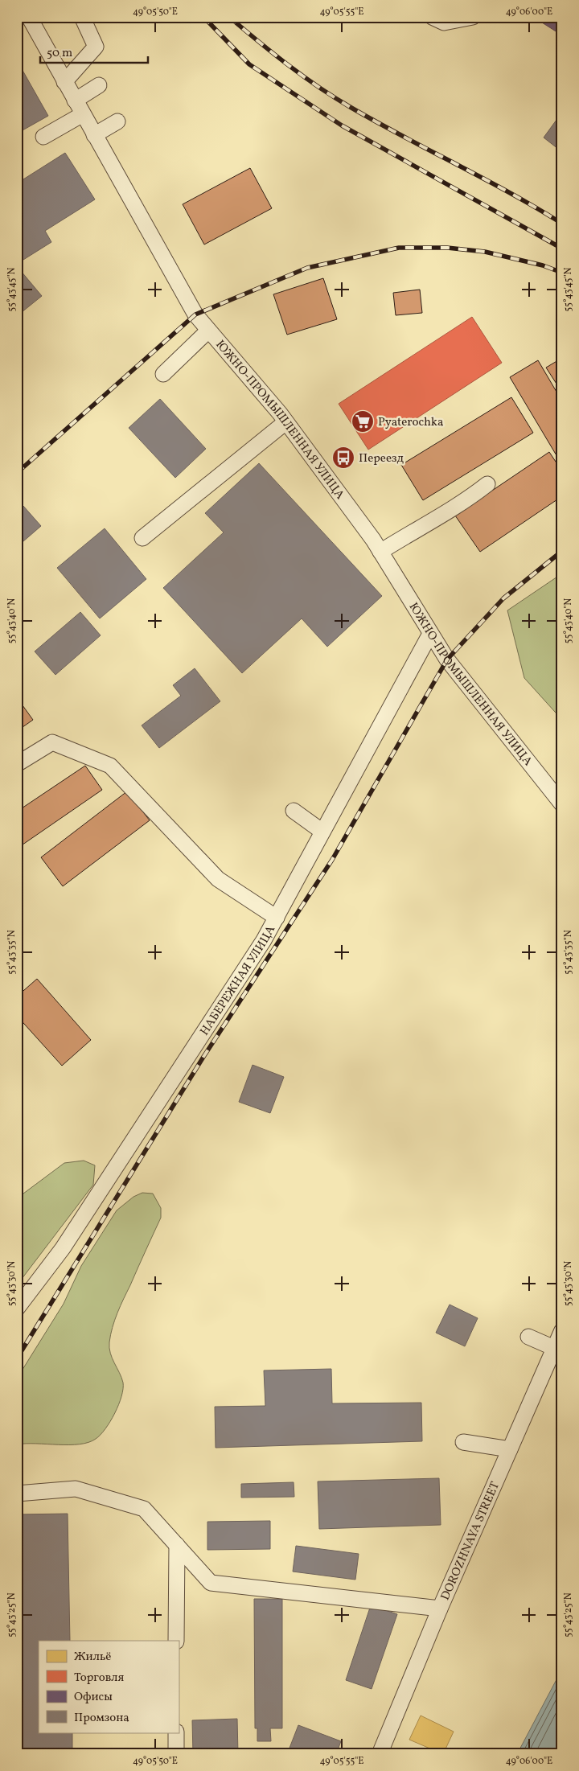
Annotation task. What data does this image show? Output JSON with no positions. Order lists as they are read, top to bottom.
{
  "streets": {
    "street": ["ЮЖНО-ПРОМЫШЛЕННАЯ УЛИЦА", "НАБЕРЕЖНАЯ УЛИЦА", "DOROZHNAYA STREET"]
  },
  "crossings": [
    ["ЮЖНО-ПРОМЫШЛЕННАЯ УЛИЦА", "НАБЕРЕЖНАЯ УЛИЦА"]
  ],
  "places": {
    "supermarket": ["Pyaterochka"],
    "bus stop": ["Переезд"]
  },
  "legend": [
    "Жильё",
    "Торговля",
    "Офисы",
    "Промзона"
  ],
  "scale_bar": "50 m",
  "coordinates": [
    "49°05'50\"E",
    "49°05'55\"E",
    "49°06'00\"E",
    "55°43'45\"N",
    "55°43'40\"N",
    "55°43'35\"N",
    "55°43'30\"N",
    "55°43'25\"N"
  ]
}
